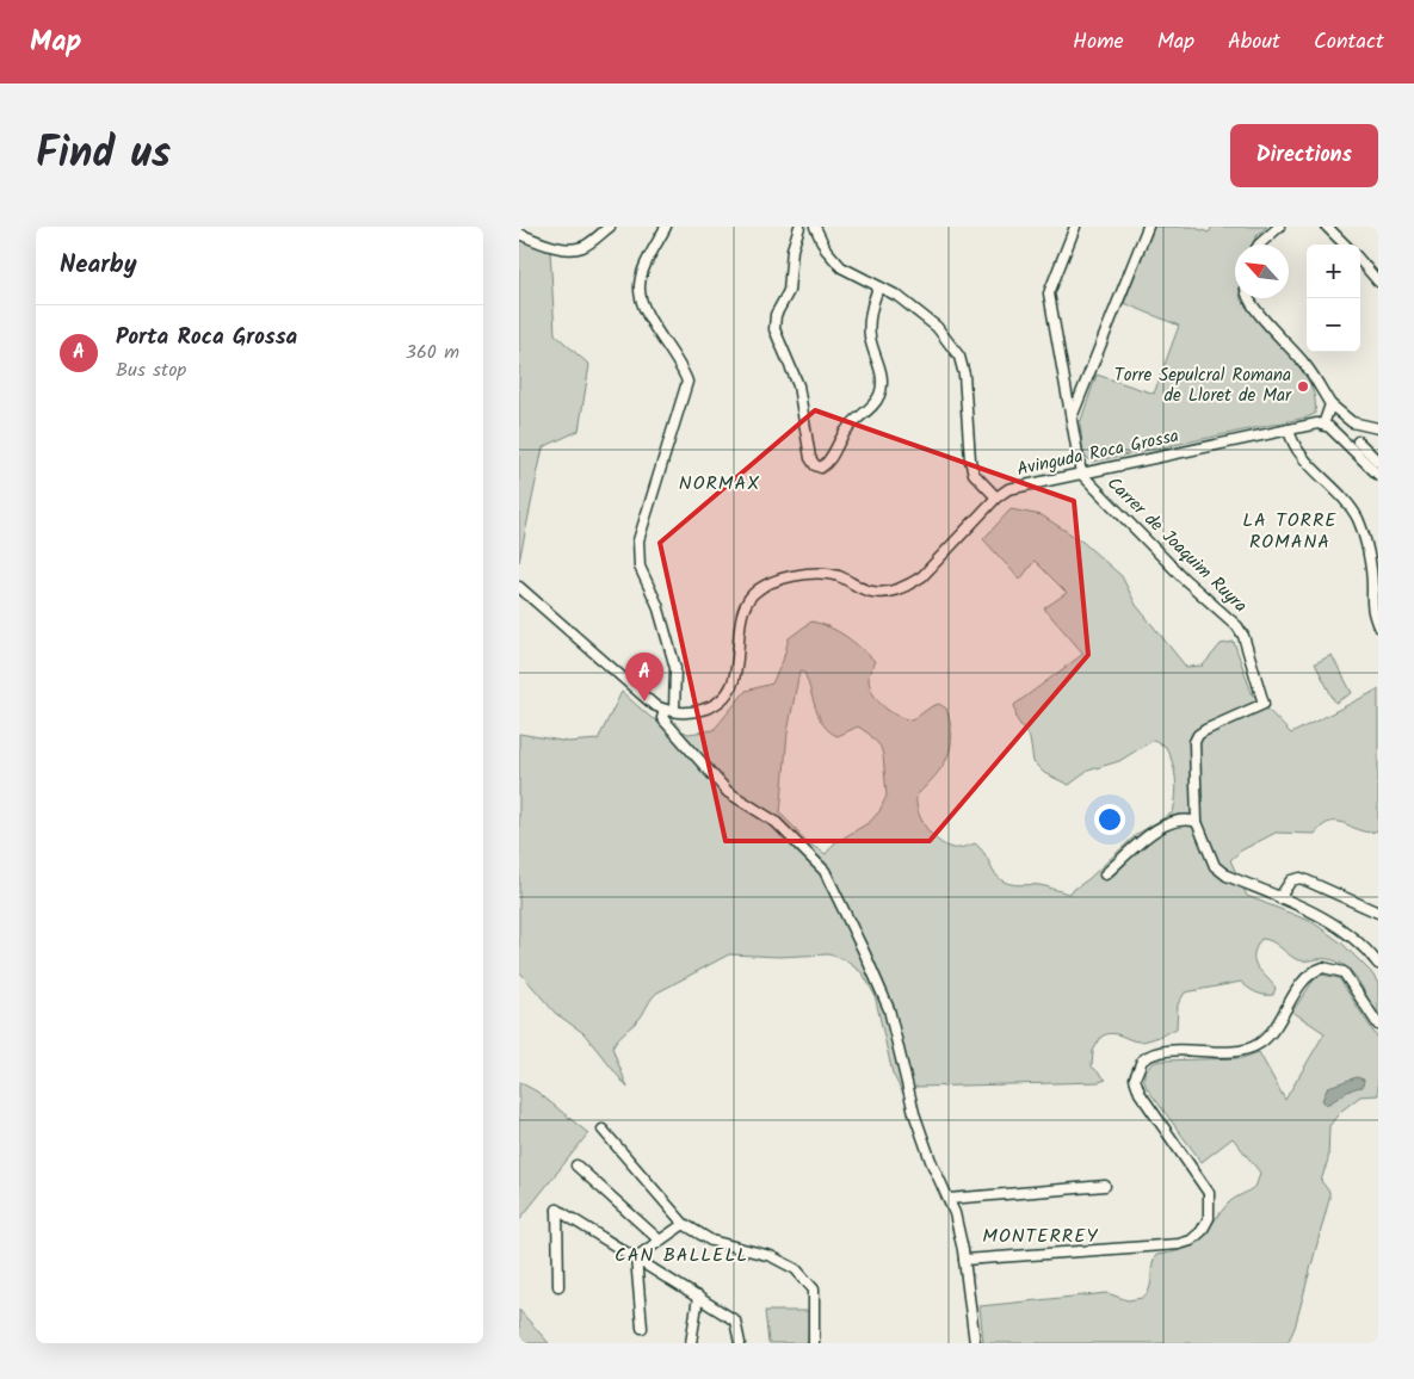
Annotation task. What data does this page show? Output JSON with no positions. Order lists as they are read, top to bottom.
{
  "streets": {
    "street": ["Avinguda Roca Grossa", "Carrer de Joaquim Ruyra"]
  },
  "crossings": [
    ["Avinguda Roca Grossa", "Carrer de Joaquim Ruyra"]
  ],
  "districts": [
    "NORMAX",
    "LA TORRE ROMANA",
    "MONTERREY",
    "CAN BALLELL"
  ],
  "places": ["Torre Sepulcral Romana de Lloret de Mar"],
  "north": "top left",
  "page": {
    "header": "Map",
    "nav": [
      "Home",
      "Map",
      "About",
      "Contact"
    ],
    "title": "Find us",
    "buttons": "Directions",
    "heading": "Nearby",
    "map_buttons": ["+", "−"],
    "list": [
      {
        "mark": "A",
        "name": "Porta Roca Grossa",
        "note": "Bus stop",
        "value": "360 m"
      }
    ],
    "pins": "A"
  }
}
